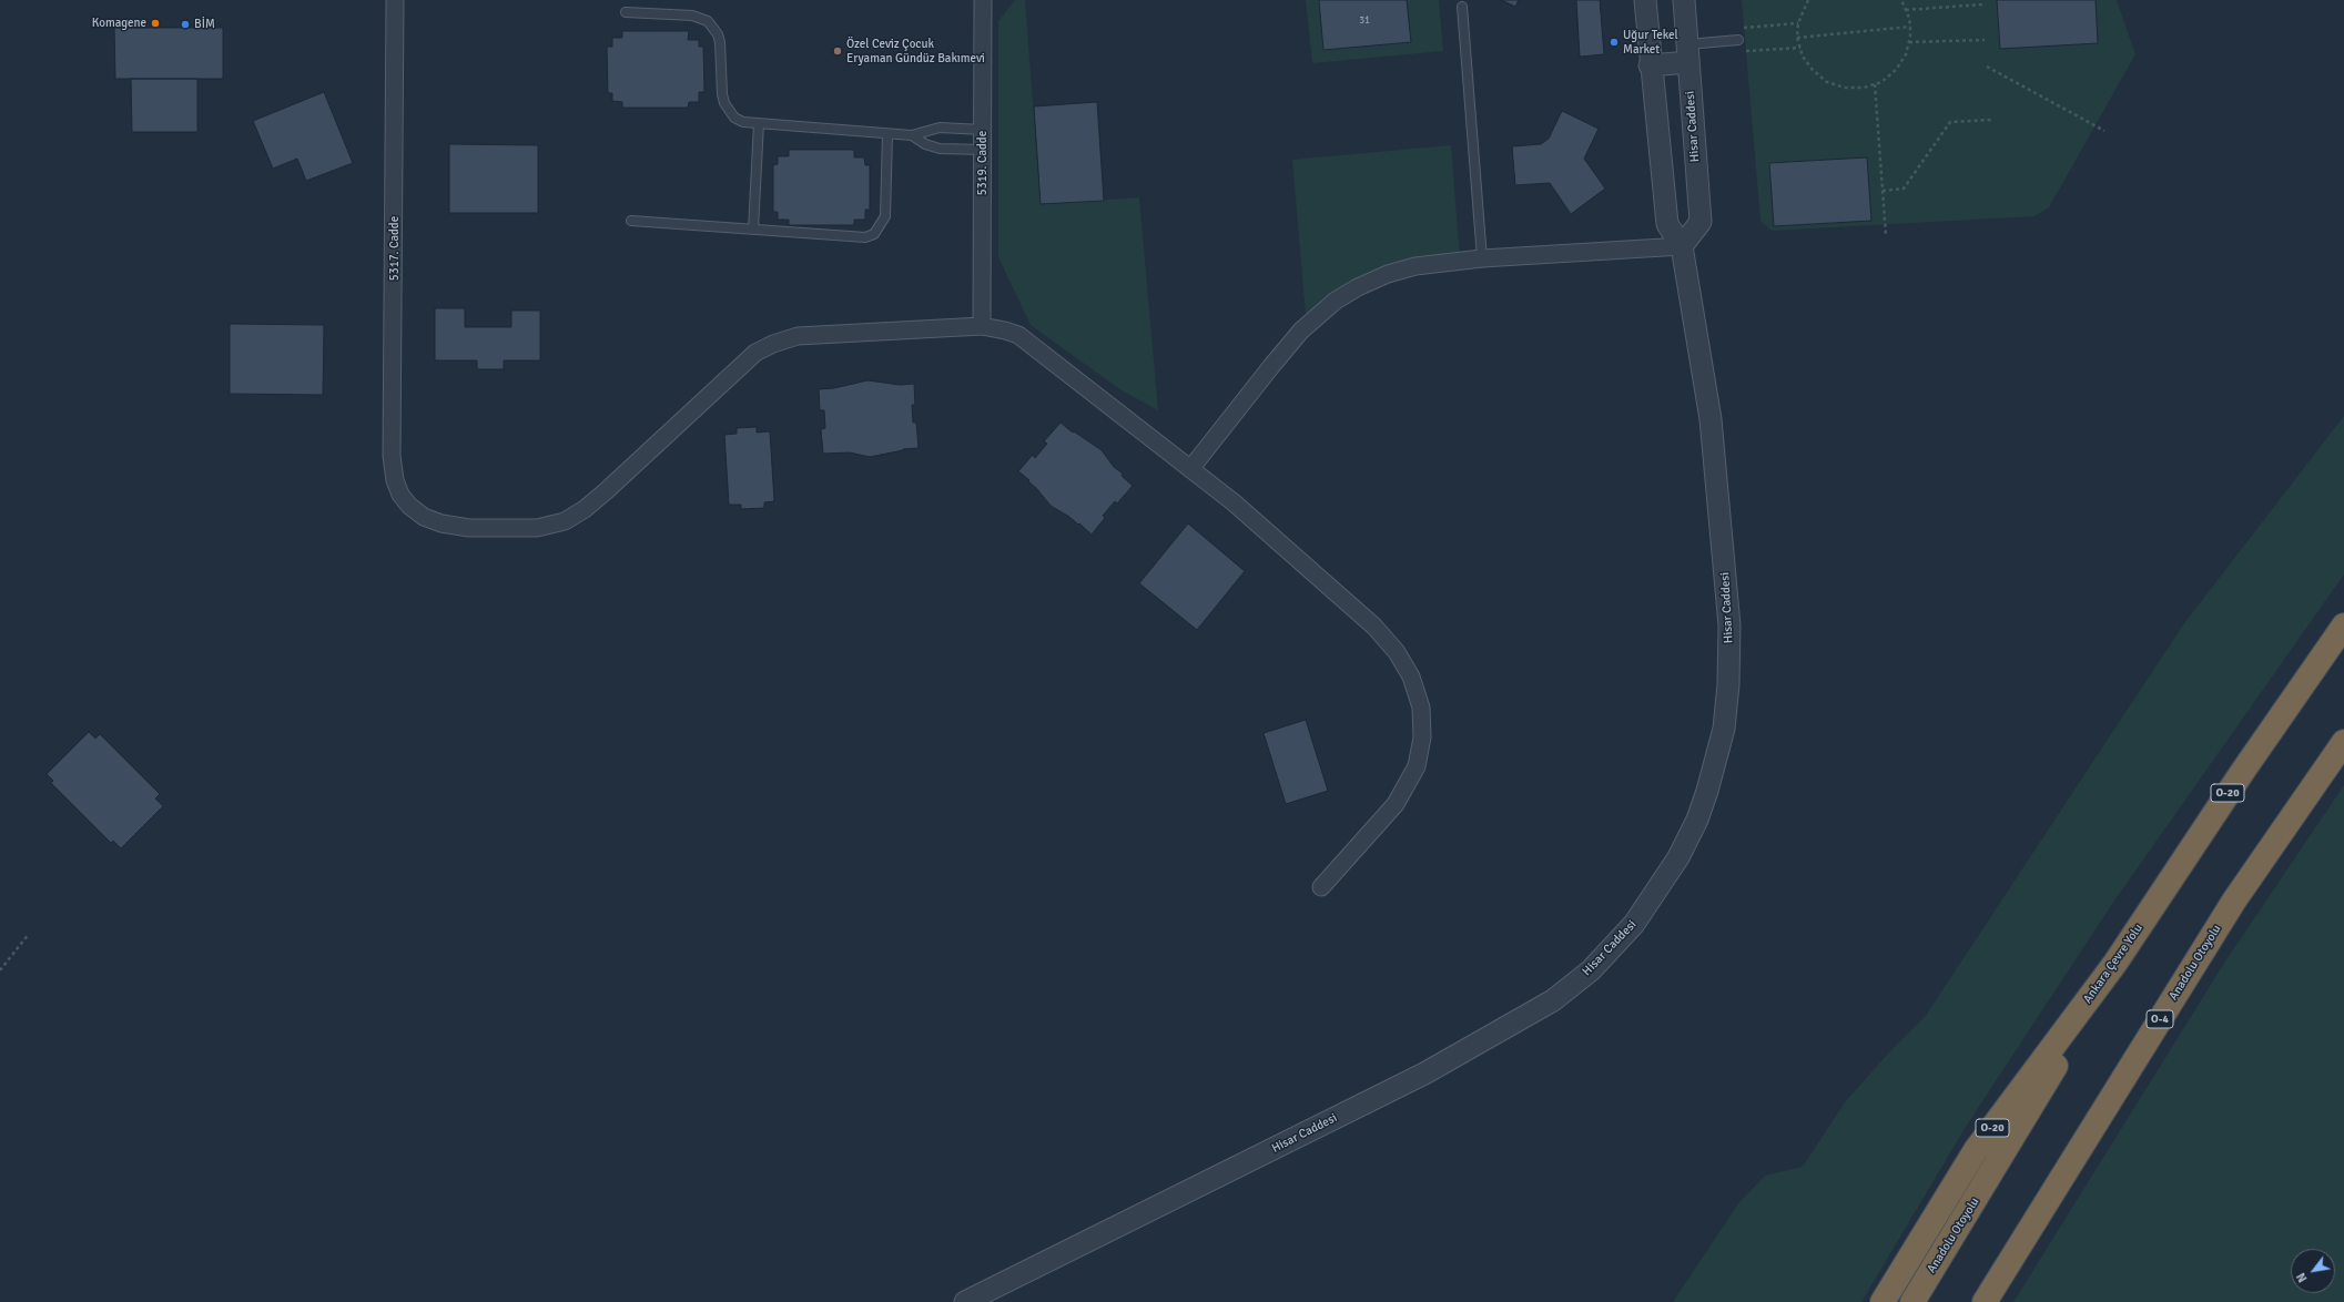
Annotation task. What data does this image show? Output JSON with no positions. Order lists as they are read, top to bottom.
{
  "streets": {
    "highway": [
      "O-20",
      "Anadolu Otoyolu",
      "Ankara Çevre Yolu",
      "O-4"
    ],
    "street": ["Hisar Caddesi", "5319. Cadde", "5317. Cadde"]
  },
  "crossings": [
    ["5319. Cadde", "5317. Cadde"],
    ["Anadolu Otoyolu", "Ankara Çevre Yolu"]
  ],
  "places": [
    "Komagene",
    "BİM",
    "Uğur Tekel Market",
    "Özel Ceviz Çocuk Eryaman Gündüz Bakımevi"
  ],
  "house_numbers": ["31"],
  "north": "bottom left"
}
